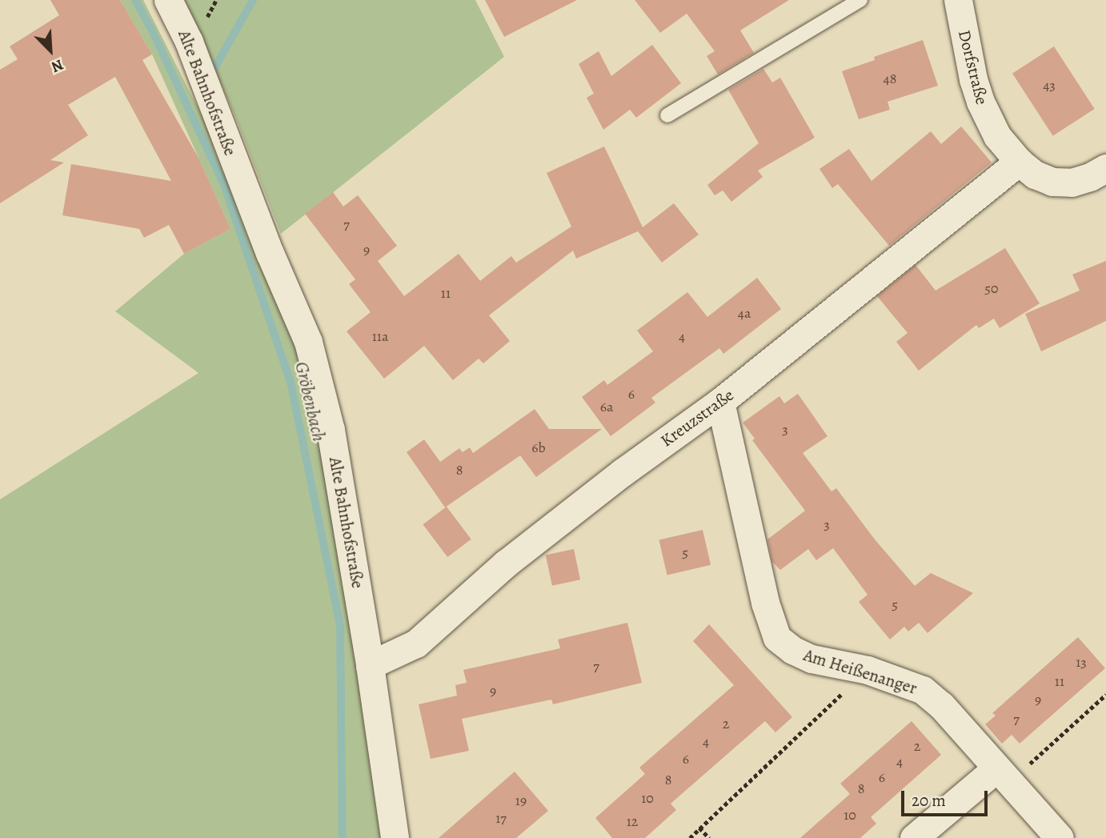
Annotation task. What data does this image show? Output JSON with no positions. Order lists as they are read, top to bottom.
{
  "streets": {
    "street": [
      "Dorfstraße",
      "Alte Bahnhofstraße",
      "Kreuzstraße",
      "Am Heißenanger"
    ]
  },
  "crossings": [
    ["Dorfstraße", "Kreuzstraße"],
    ["Alte Bahnhofstraße", "Kreuzstraße"],
    ["Kreuzstraße", "Am Heißenanger"]
  ],
  "water": ["Gröbenbach"],
  "house_numbers": [
    "48",
    "43",
    "7",
    "9",
    "50",
    "11",
    "4a",
    "11a",
    "4",
    "6",
    "6a",
    "3",
    "6b",
    "8",
    "3",
    "5",
    "5",
    "13",
    "7",
    "11",
    "9",
    "9",
    "7",
    "2",
    "4",
    "2",
    "6",
    "4",
    "6",
    "8",
    "8",
    "10",
    "19",
    "10",
    "17",
    "12"
  ],
  "scale_bar": "20 m",
  "north": "bottom right"
}
